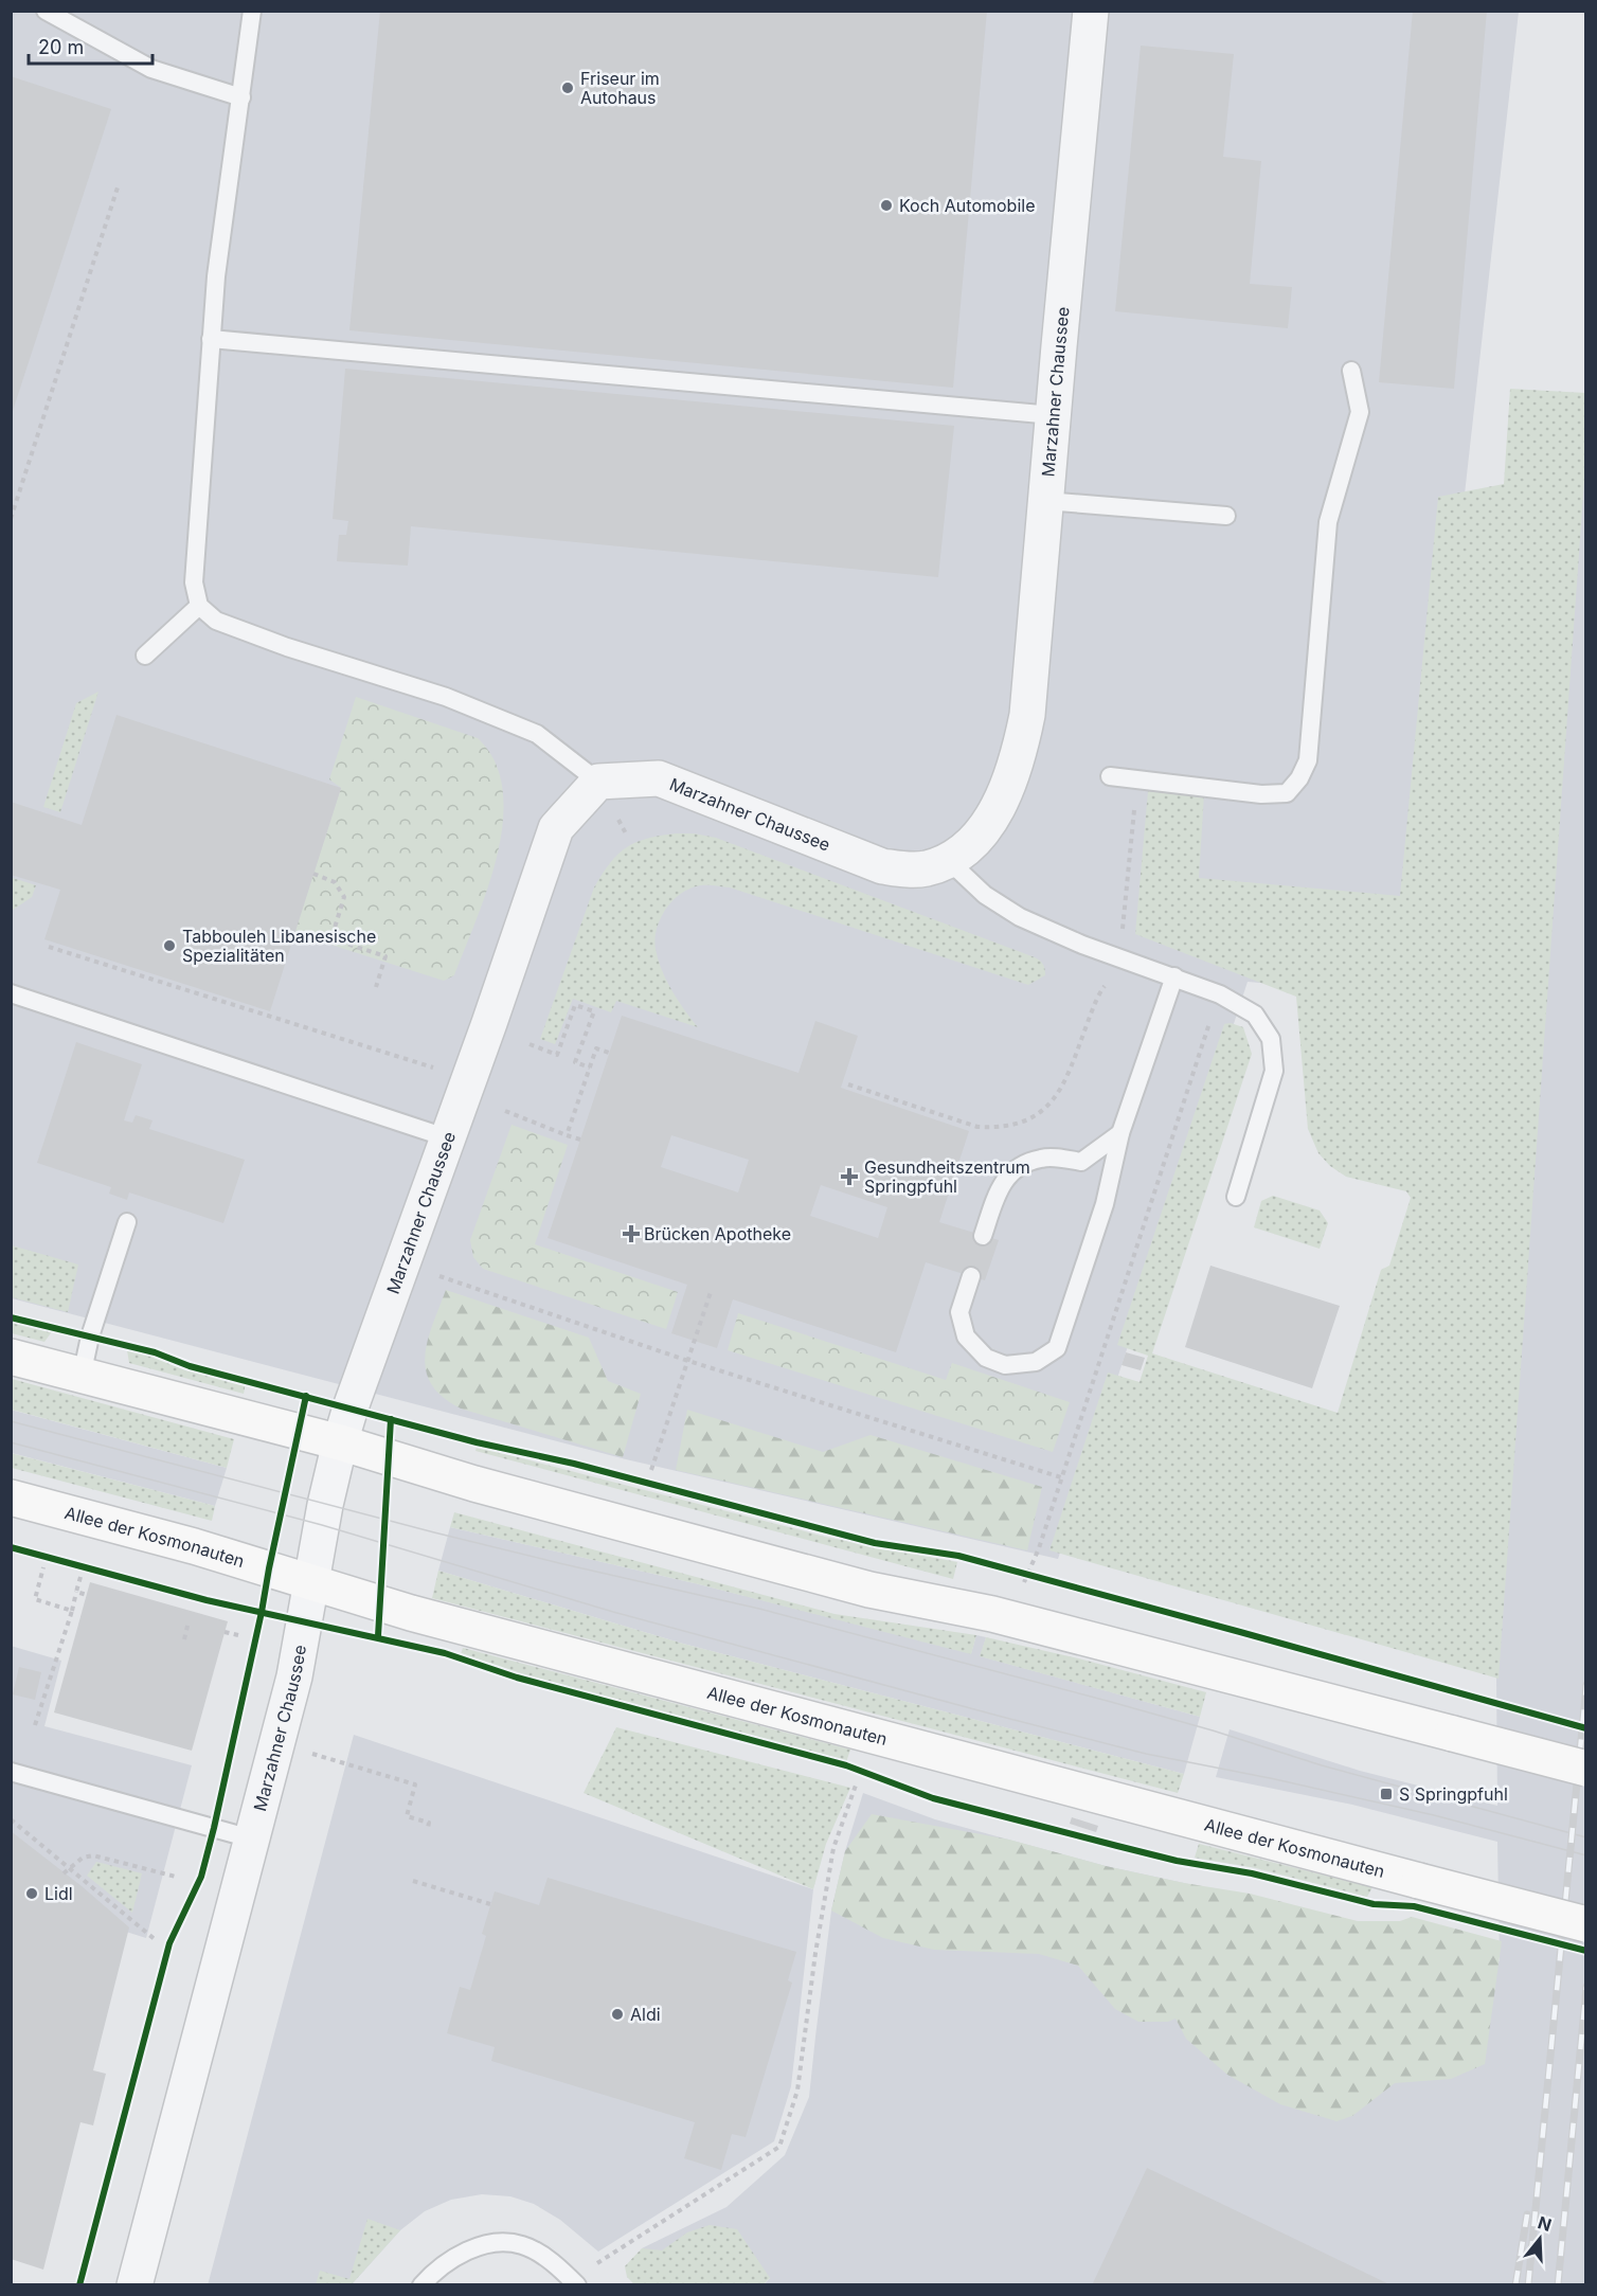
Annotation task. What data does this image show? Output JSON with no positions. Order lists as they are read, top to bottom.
{
  "streets": {
    "main road": ["Allee der Kosmonauten"],
    "street": ["Marzahner Chaussee"]
  },
  "crossings": [
    ["Marzahner Chaussee", "Allee der Kosmonauten"]
  ],
  "places": {
    "other": [
      "Friseur im Autohaus",
      "Koch Automobile",
      "Tabbouleh Libanesische Spezialitäten",
      "Lidl",
      "Aldi"
    ],
    "health": ["Gesundheitszentrum Springpfuhl", "Brücken Apotheke"],
    "transit": ["S Springpfuhl"]
  },
  "scale_bar": "20 m",
  "north": "top"
}
